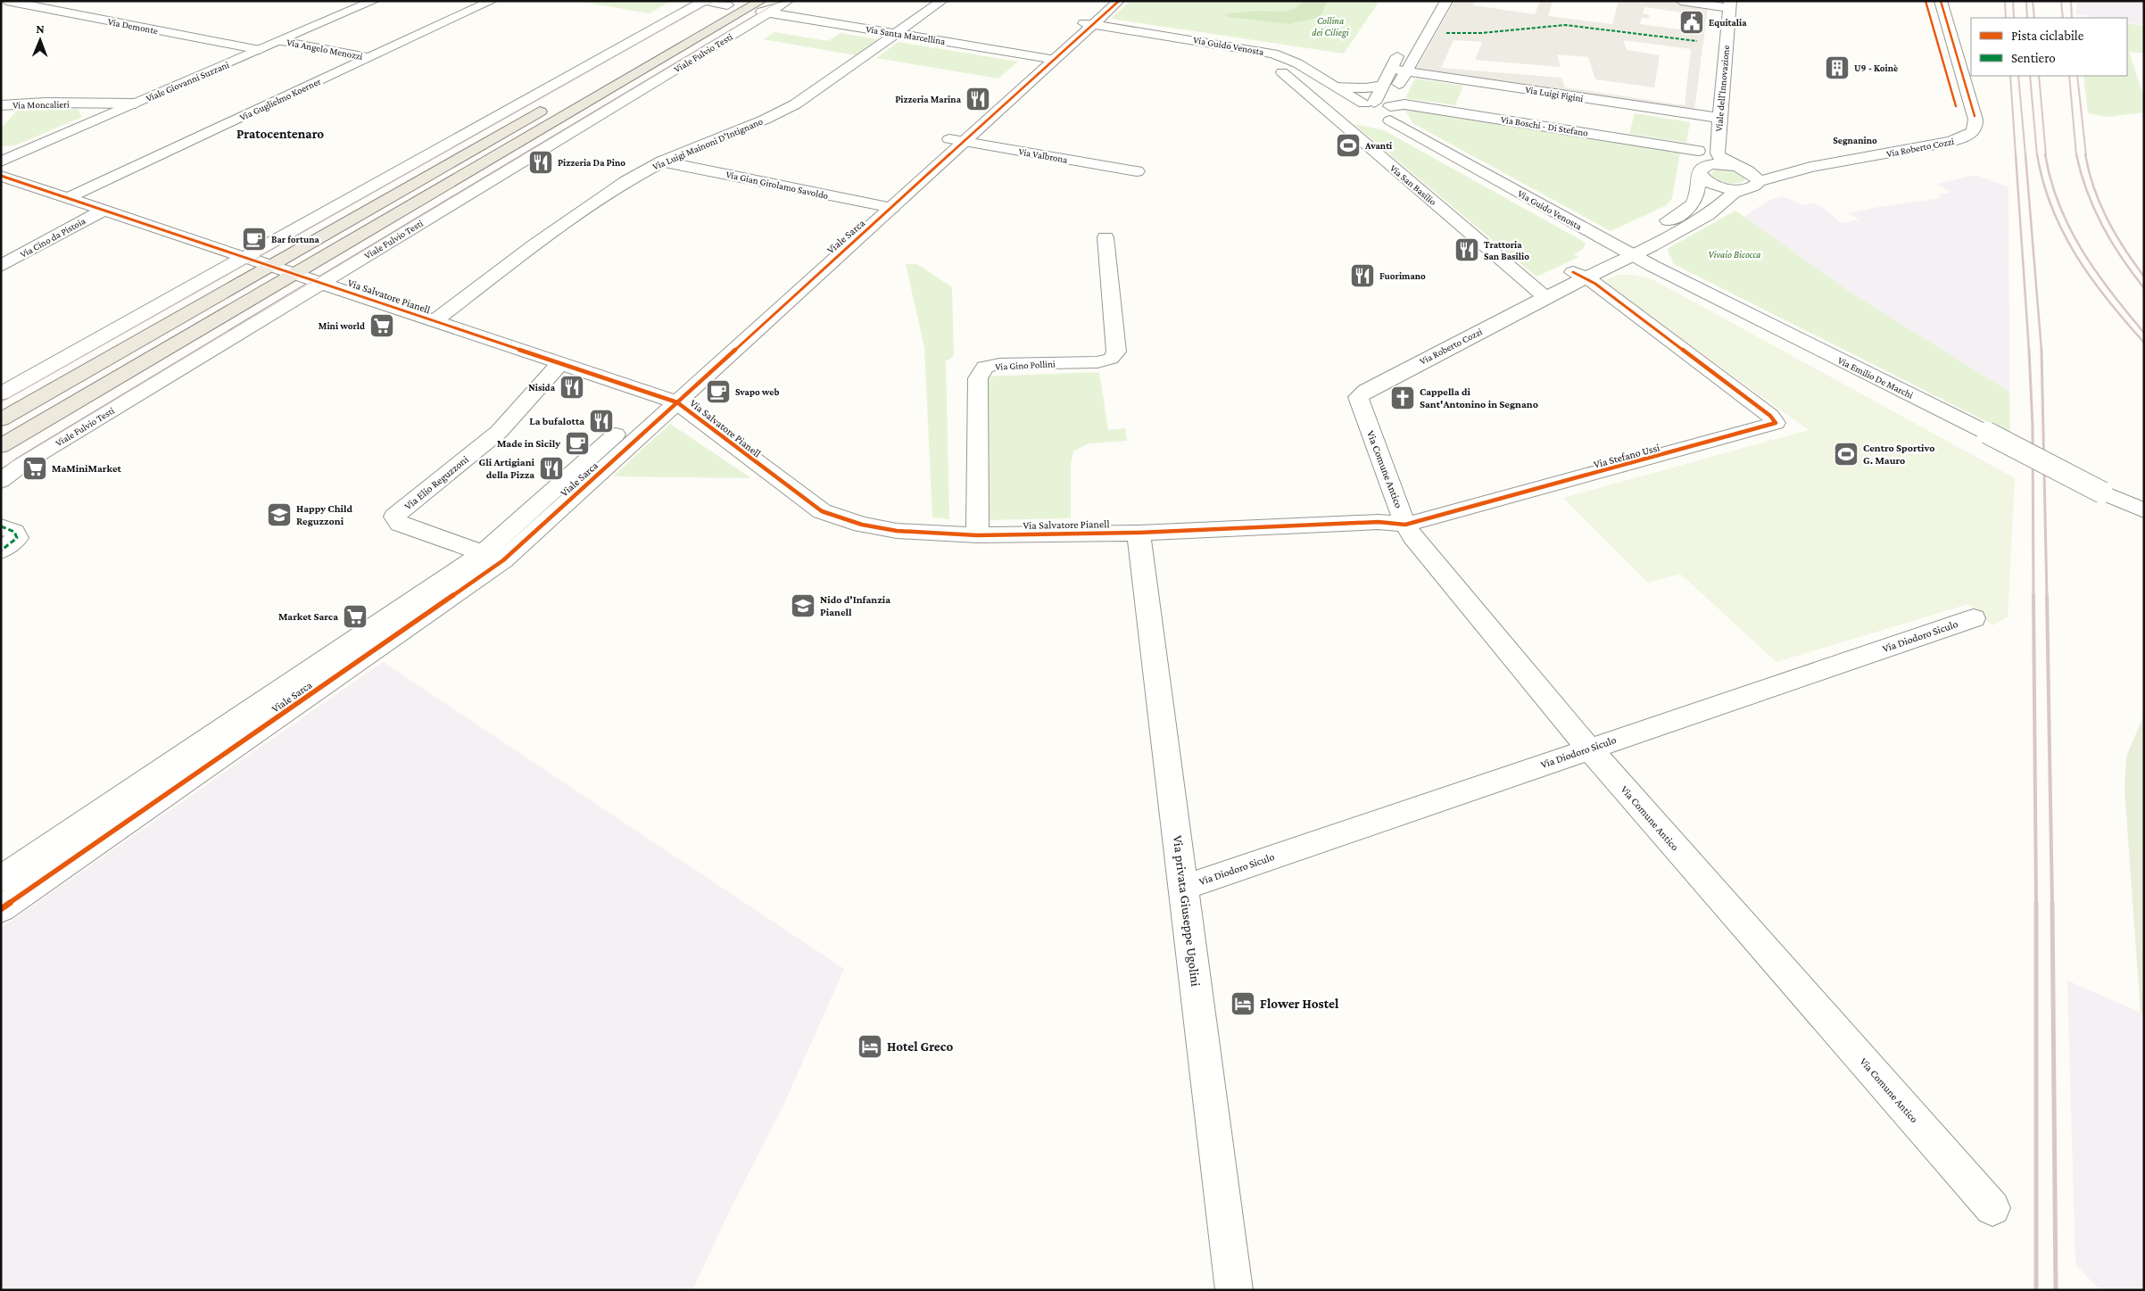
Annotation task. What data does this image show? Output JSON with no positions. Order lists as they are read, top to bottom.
{
  "streets": {
    "main road": ["Viale Fulvio Testi"],
    "street": [
      "Via Demonte",
      "Via Santa Marcellina",
      "Via Guido Venosta",
      "Via Angelo Menozzi",
      "Viale Giovanni Suzzani",
      "Viale dell'Innovazione",
      "Via Luigi Figini",
      "Via Guglielmo Koerner",
      "Via Moncalieri",
      "Via Boschi - Di Stefano",
      "Via Luigi Mainoni D'Intignano",
      "Via Roberto Cozzi",
      "Via Valbrona",
      "Via Gian Girolamo Savoldo",
      "Via San Basilio",
      "Viale Sarca",
      "Via Cino da Pistoia",
      "Via Salvatore Pianell",
      "Via Gino Pollini",
      "Via Emilio De Marchi",
      "Via Stefano Ussi",
      "Via Comune Antico",
      "Via Elio Reguzzoni",
      "Via Diodoro Siculo",
      "Via privata Giuseppe Ugolini"
    ]
  },
  "crossings": [
    ["Via Demonte", "Viale Giovanni Suzzani"],
    ["Via Santa Marcellina", "Viale Fulvio Testi"],
    ["Via Santa Marcellina", "Via Luigi Mainoni D'Intignano"],
    ["Via Santa Marcellina", "Viale Sarca"],
    ["Via Guido Venosta", "Via Boschi - Di Stefano"],
    ["Via Guido Venosta", "Via Roberto Cozzi"],
    ["Via Guido Venosta", "Viale Sarca"],
    ["Via Guido Venosta", "Via Emilio De Marchi"],
    ["Via Angelo Menozzi", "Viale Giovanni Suzzani"],
    ["Via Angelo Menozzi", "Via Guglielmo Koerner"],
    ["Viale Fulvio Testi", "Via Salvatore Pianell"],
    ["Viale Giovanni Suzzani", "Via Moncalieri"],
    ["Viale dell'Innovazione", "Via Luigi Figini"],
    ["Viale dell'Innovazione", "Via Roberto Cozzi"],
    ["Via Luigi Figini", "Via Boschi - Di Stefano"],
    ["Via Guglielmo Koerner", "Via Salvatore Pianell"],
    ["Via Luigi Mainoni D'Intignano", "Via Gian Girolamo Savoldo"],
    ["Via Luigi Mainoni D'Intignano", "Via Salvatore Pianell"],
    ["Via Roberto Cozzi", "Via San Basilio"],
    ["Via Roberto Cozzi", "Via Emilio De Marchi"],
    ["Via Roberto Cozzi", "Via Stefano Ussi"],
    ["Via Roberto Cozzi", "Via Comune Antico"],
    ["Via Valbrona", "Viale Sarca"],
    ["Via Gian Girolamo Savoldo", "Viale Sarca"],
    ["Viale Sarca", "Via Salvatore Pianell"],
    ["Viale Sarca", "Via Elio Reguzzoni"],
    ["Via Cino da Pistoia", "Via Salvatore Pianell"],
    ["Via Salvatore Pianell", "Via Gino Pollini"],
    ["Via Salvatore Pianell", "Via Stefano Ussi"],
    ["Via Salvatore Pianell", "Via Comune Antico"],
    ["Via Salvatore Pianell", "Via Elio Reguzzoni"],
    ["Via Salvatore Pianell", "Via privata Giuseppe Ugolini"],
    ["Via Stefano Ussi", "Via Comune Antico"],
    ["Via Comune Antico", "Via Diodoro Siculo"],
    ["Via Diodoro Siculo", "Via privata Giuseppe Ugolini"]
  ],
  "districts": ["Pratocentenaro", "Segnanino"],
  "parks": ["Collina dei Ciliegi", "Vivaio Bicocca"],
  "places": {
    "public building": ["Equitalia"],
    "building": ["U9 - Koinè"],
    "restaurant": [
      "Pizzeria Marina",
      "Pizzeria Da Pino",
      "Trattoria San Basilio",
      "Fuorimano",
      "Nisida",
      "La bufalotta",
      "Gli Artigiani della Pizza"
    ],
    "sports": ["Avanti", "Centro Sportivo G. Mauro"],
    "cafe": ["Bar fortuna", "Svapo web", "Made in Sicily"],
    "supermarket": ["Mini world", "MaMiniMarket", "Market Sarca"],
    "church": ["Cappella di Sant'Antonino in Segnano"],
    "school or university": ["Happy Child Reguzzoni", "Nido d'Infanzia Pianell"],
    "hotel": ["Flower Hostel", "Hotel Greco"]
  },
  "legend": ["Pista ciclabile", "Sentiero"],
  "north": "top"
}
